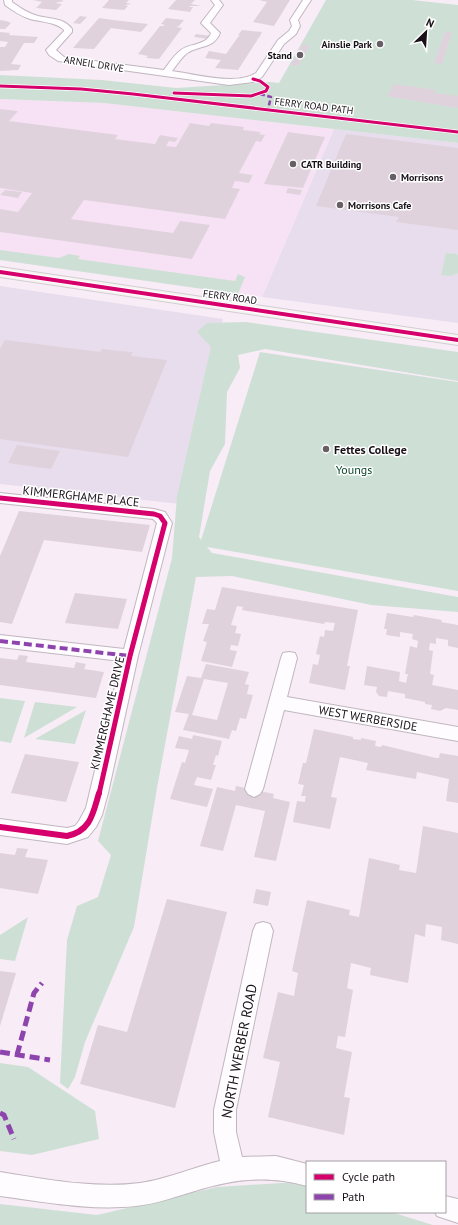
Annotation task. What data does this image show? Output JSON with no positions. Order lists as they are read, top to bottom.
{
  "streets": {
    "main road": ["FERRY ROAD"],
    "street": [
      "ARNEIL DRIVE",
      "KIMMERGHAME PLACE",
      "KIMMERGHAME DRIVE",
      "WEST WERBERSIDE",
      "NORTH WERBER ROAD"
    ],
    "cycle path": ["FERRY ROAD PATH"]
  },
  "crossings": [
    ["KIMMERGHAME PLACE", "KIMMERGHAME DRIVE"]
  ],
  "parks": ["Youngs"],
  "places": [
    "Ainslie Park",
    "Stand",
    "CATR Building",
    "Morrisons",
    "Morrisons Cafe",
    "Fettes College"
  ],
  "legend": ["Cycle path", "Path"],
  "north": "top right"
}
